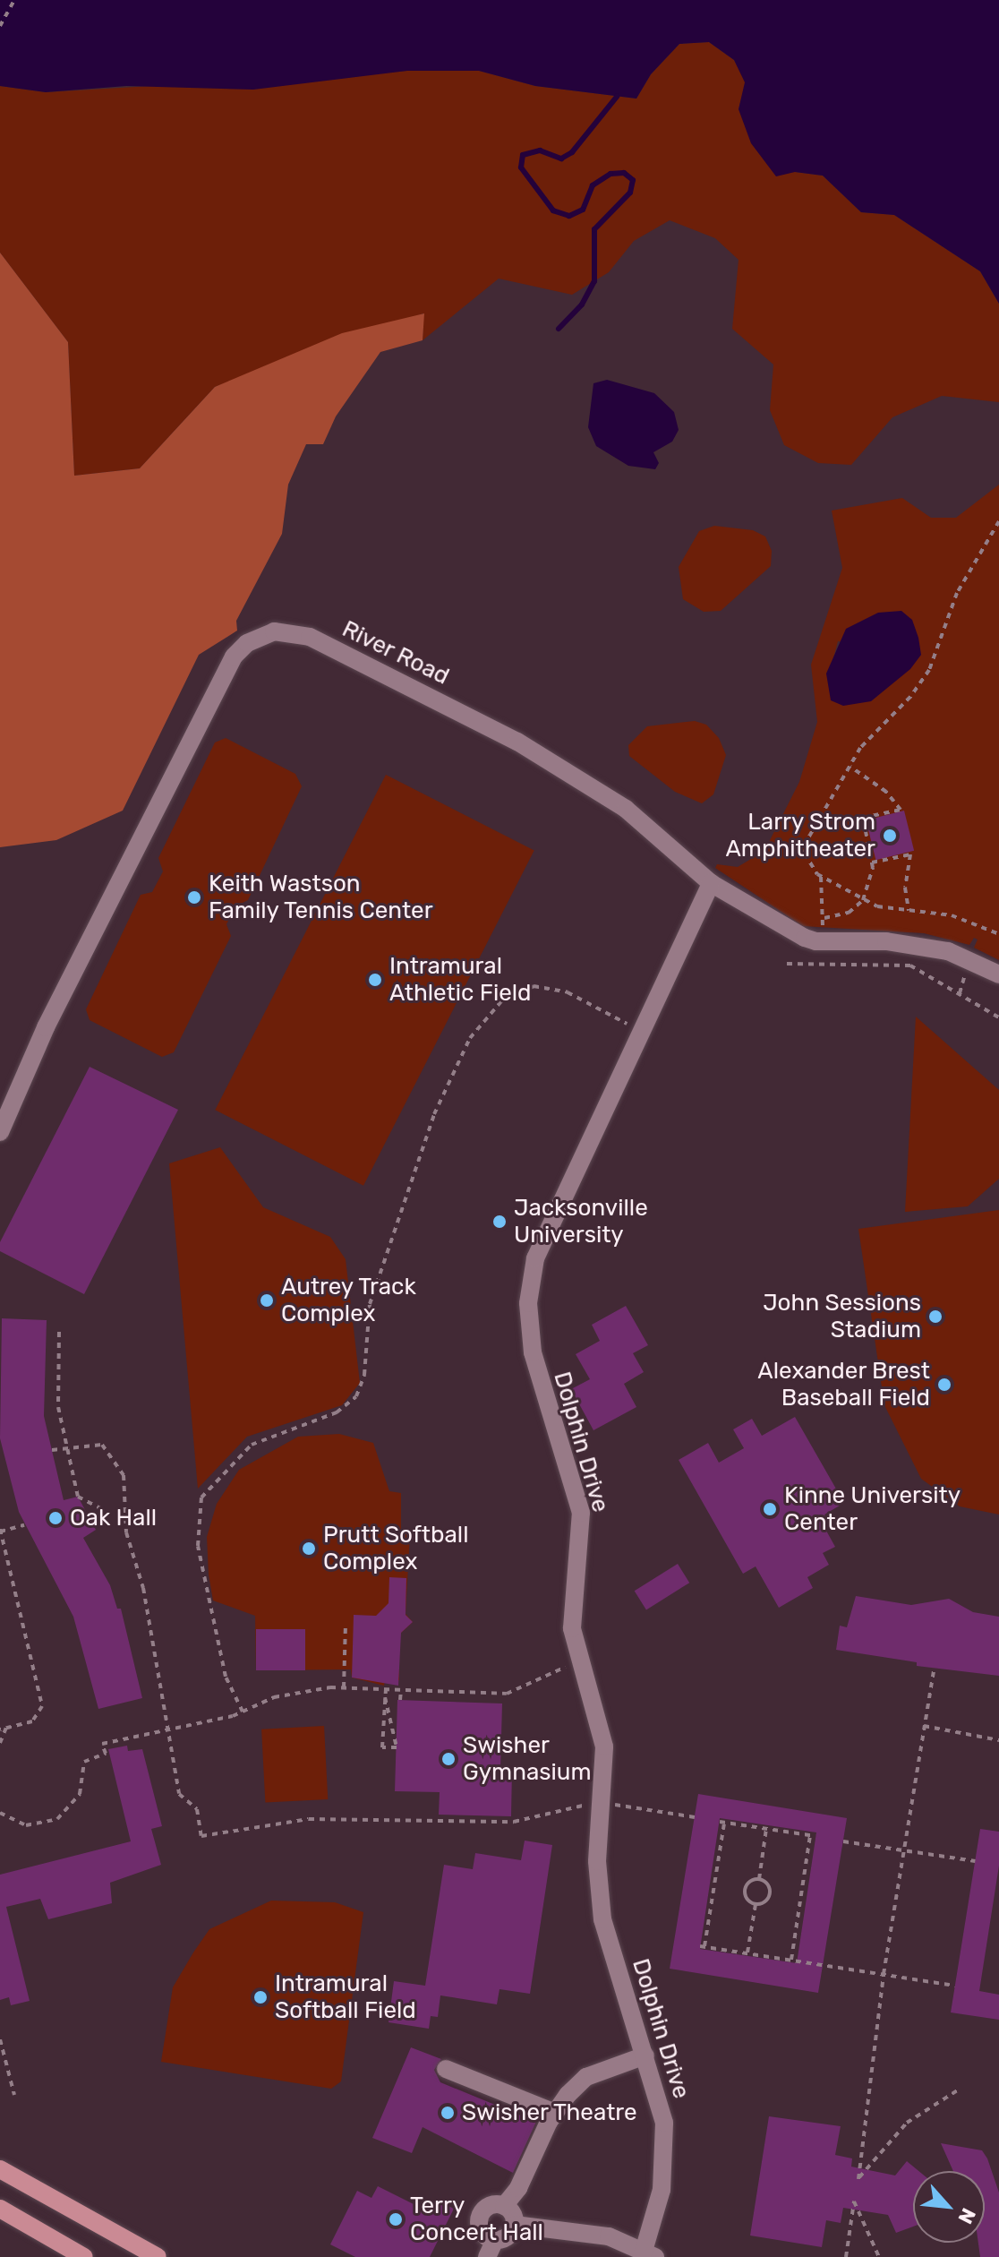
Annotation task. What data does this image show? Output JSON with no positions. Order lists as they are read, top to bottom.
{
  "streets": {
    "street": ["River Road", "Dolphin Drive"]
  },
  "crossings": [
    ["River Road", "Dolphin Drive"]
  ],
  "places": [
    "Larry Strom Amphitheater",
    "Keith Wastson Family Tennis Center",
    "Intramural Athletic Field",
    "Jacksonville University",
    "Autrey Track Complex",
    "John Sessions Stadium",
    "Alexander Brest Baseball Field",
    "Kinne University Center",
    "Oak Hall",
    "Prutt Softball Complex",
    "Swisher Gymnasium",
    "Intramural Softball Field",
    "Swisher Theatre",
    "Terry Concert Hall"
  ],
  "north": "bottom right"
}
